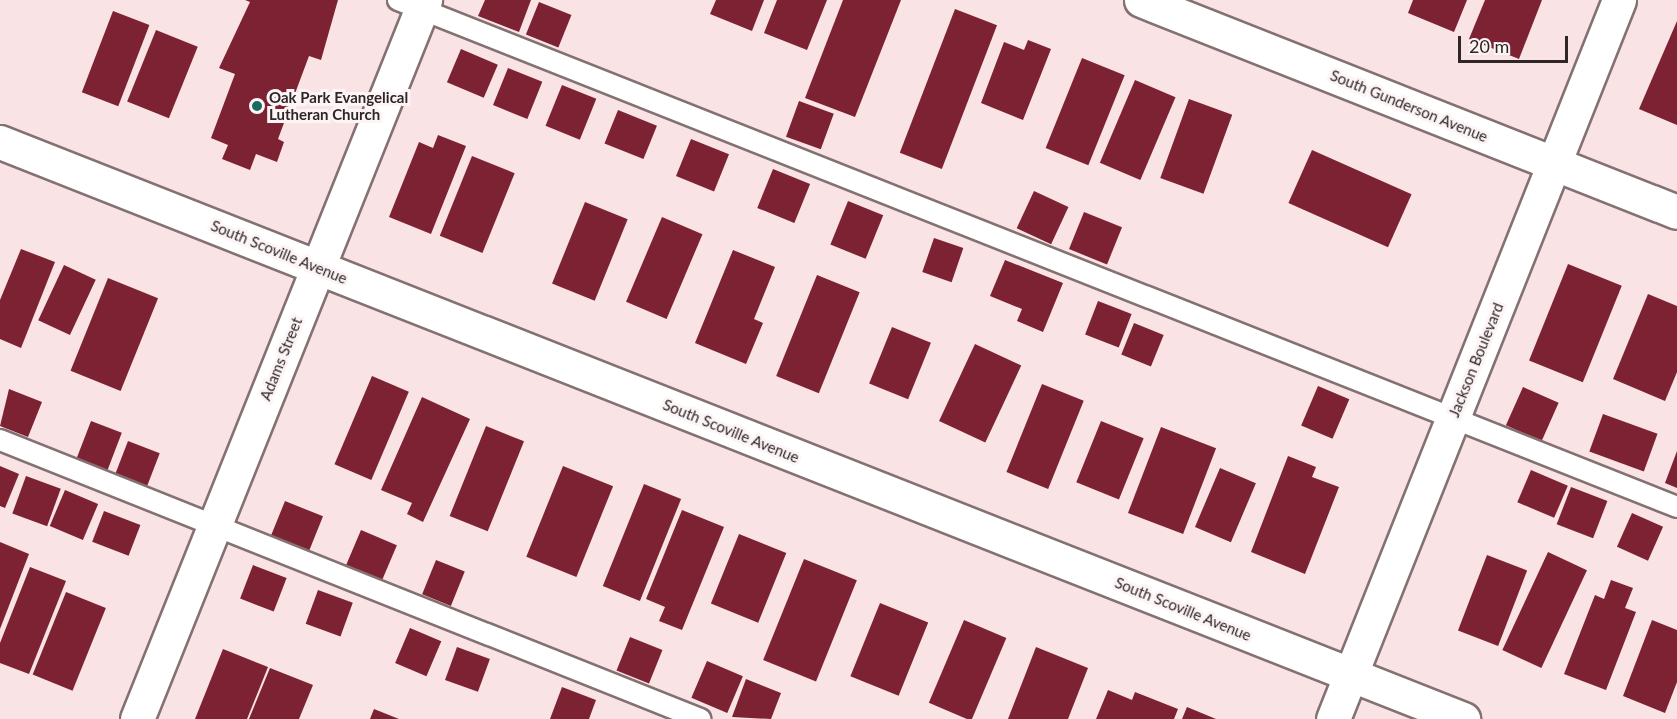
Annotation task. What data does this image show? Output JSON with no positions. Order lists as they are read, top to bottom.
{
  "streets": {
    "street": [
      "South Gunderson Avenue",
      "South Scoville Avenue",
      "Adams Street",
      "Jackson Boulevard"
    ]
  },
  "crossings": [
    ["South Gunderson Avenue", "Jackson Boulevard"],
    ["South Scoville Avenue", "Adams Street"],
    ["South Scoville Avenue", "Jackson Boulevard"]
  ],
  "places": ["Oak Park Evangelical Lutheran Church"],
  "scale_bar": "20 m"
}
